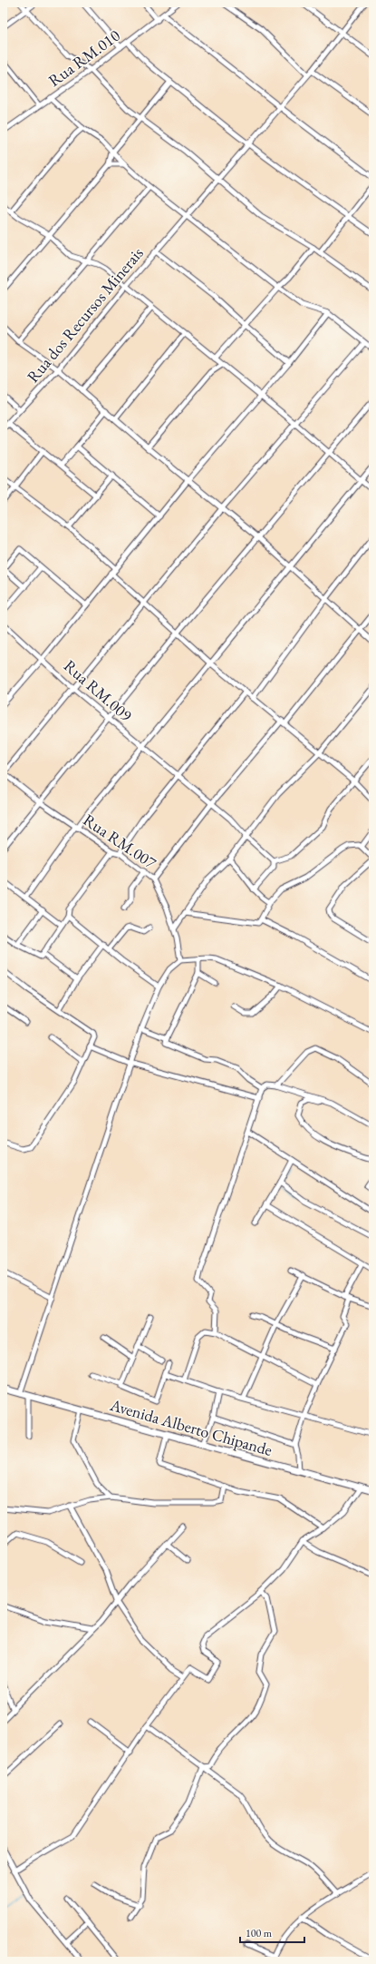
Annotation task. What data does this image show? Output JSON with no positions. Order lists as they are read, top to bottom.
{
  "streets": {
    "main road": ["Avenida Alberto Chipande"],
    "street": [
      "Rua RM.010",
      "Rua dos Recursos Minerais",
      "Rua RM.009",
      "Rua RM.007"
    ]
  },
  "scale_bar": "100 m"
}
